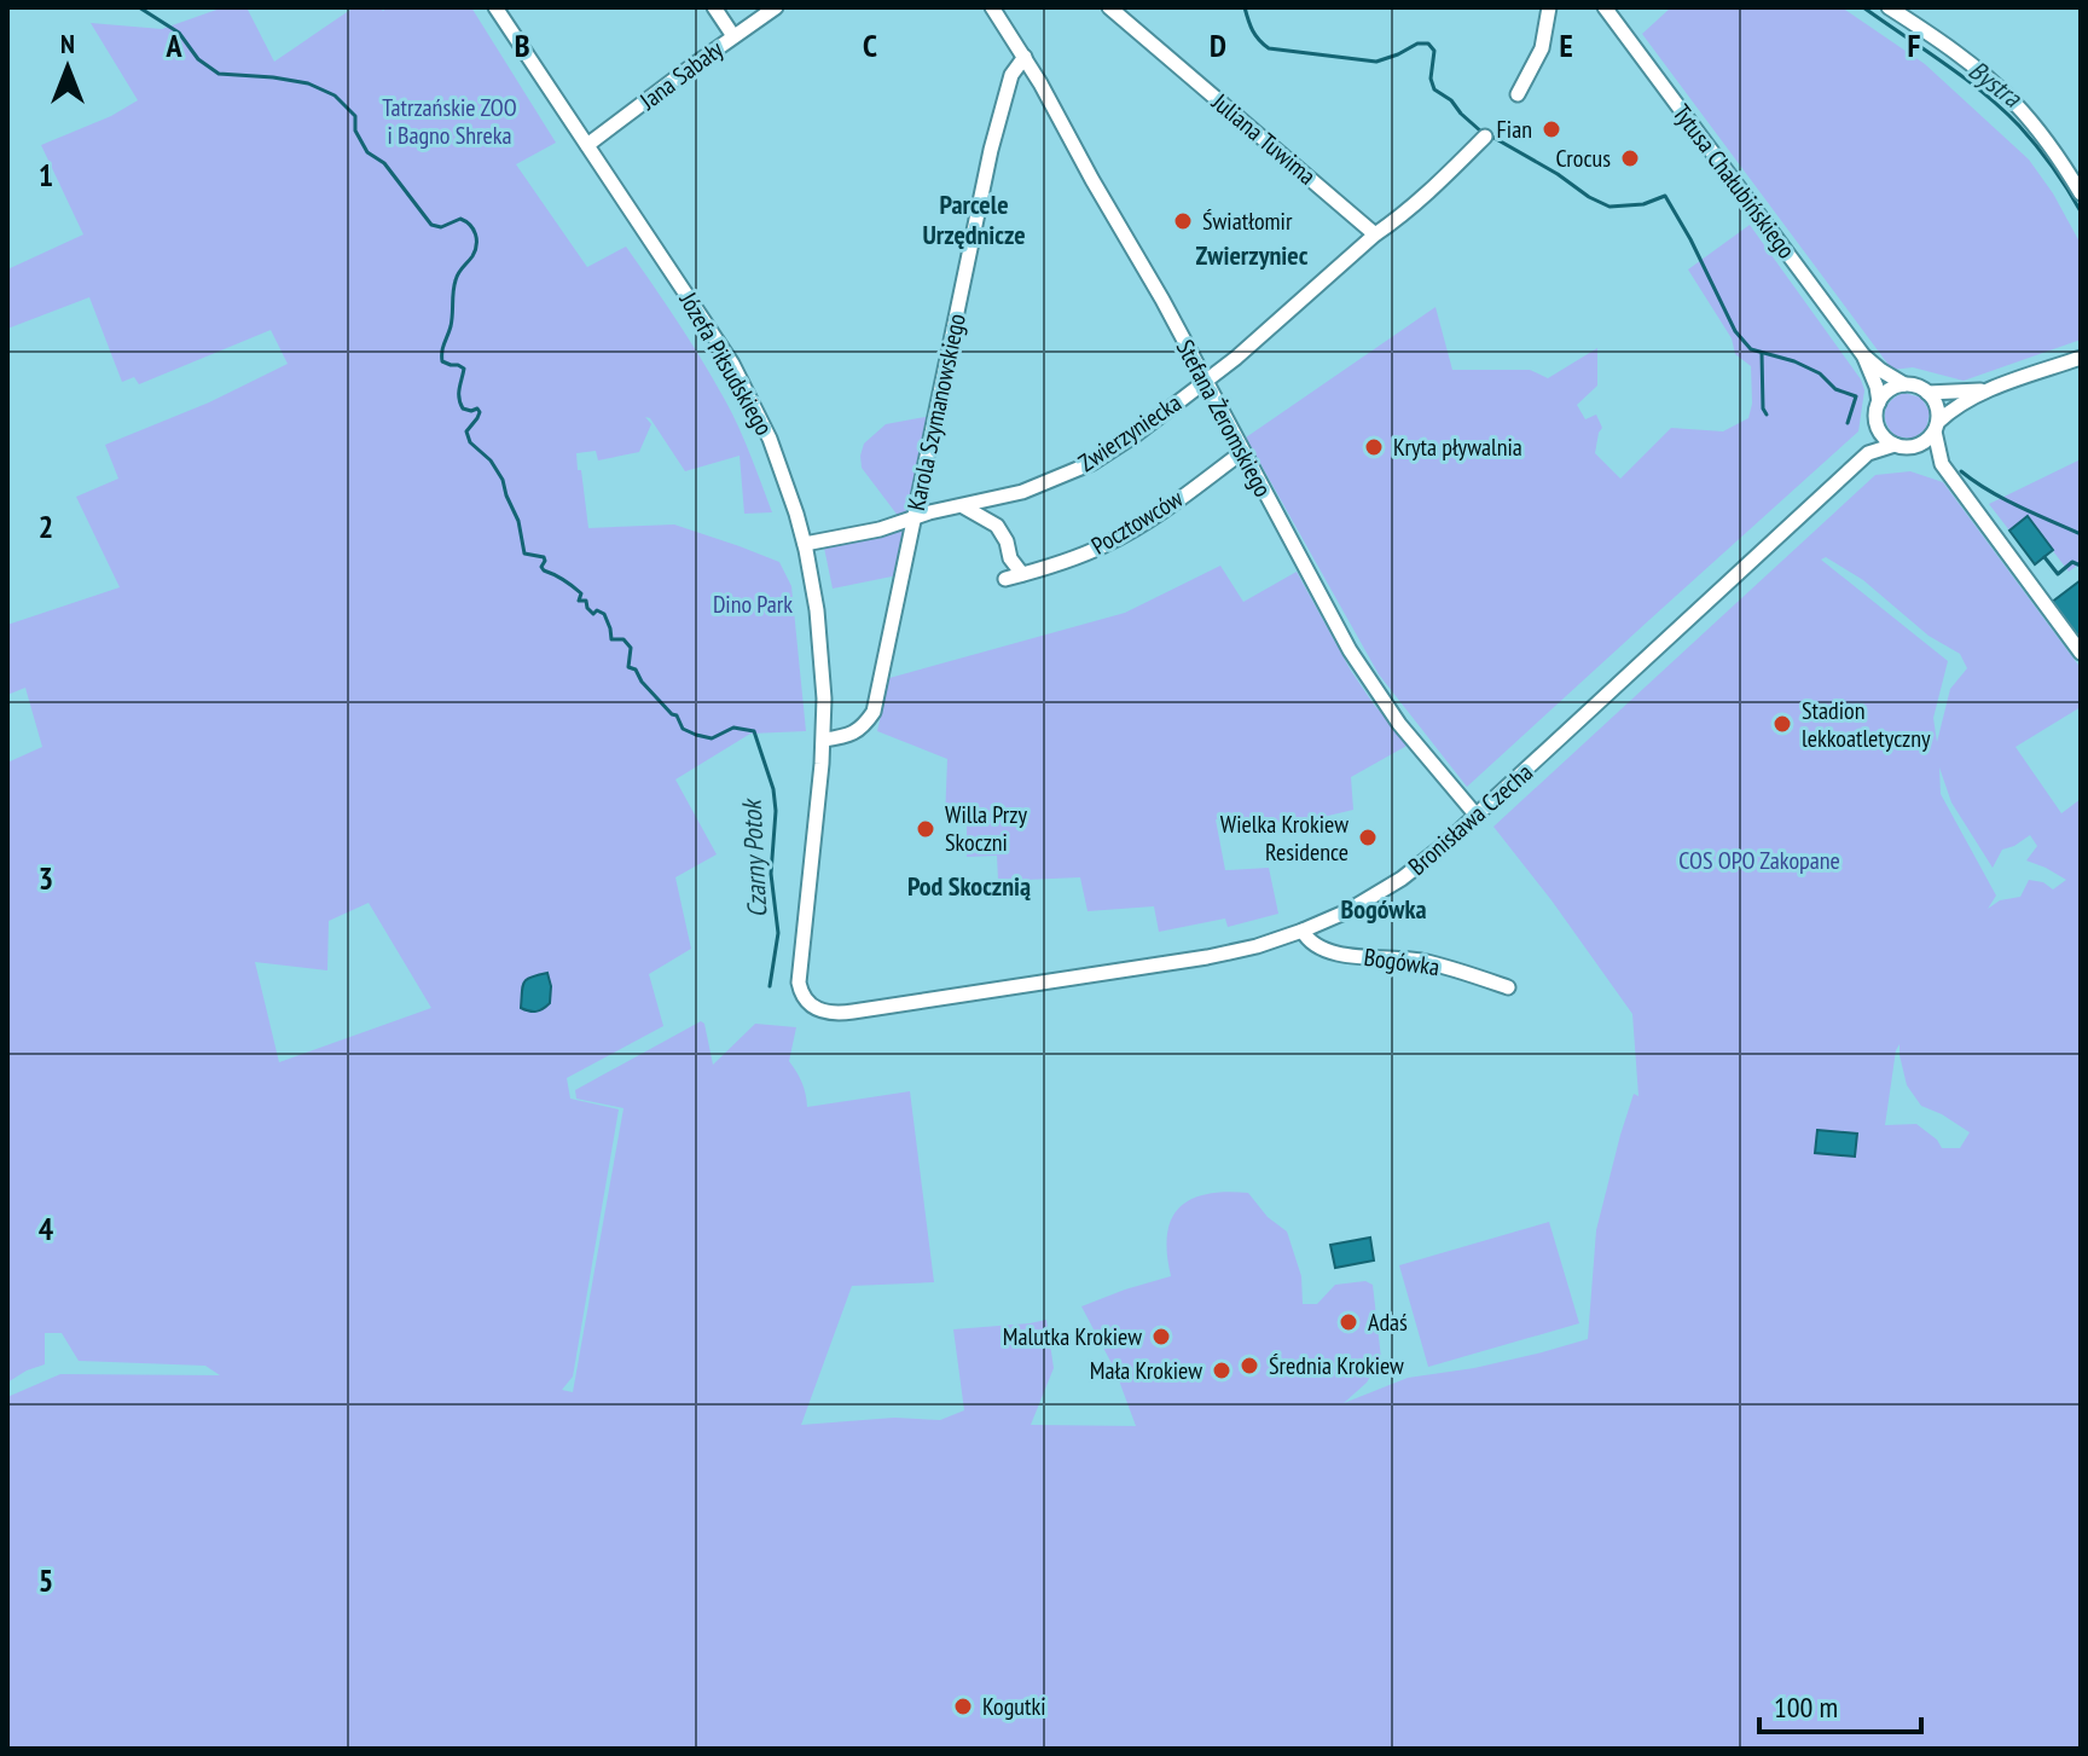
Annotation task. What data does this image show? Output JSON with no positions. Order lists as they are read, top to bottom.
{
  "streets": {
    "street": [
      "Jana Sabały",
      "Juliana Tuwima",
      "Tytusa Chałubińskiego",
      "Józefa Piłsudskiego",
      "Karola Szymanowskiego",
      "Stefana Żeromskiego",
      "Zwierzyniecka",
      "Pocztowców",
      "Bronisława Czecha",
      "Bogówka"
    ]
  },
  "crossings": [
    ["Jana Sabały", "Józefa Piłsudskiego"],
    ["Juliana Tuwima", "Zwierzyniecka"],
    ["Tytusa Chałubińskiego", "Bronisława Czecha"],
    ["Józefa Piłsudskiego", "Karola Szymanowskiego"],
    ["Józefa Piłsudskiego", "Zwierzyniecka"],
    ["Józefa Piłsudskiego", "Bronisława Czecha"],
    ["Karola Szymanowskiego", "Stefana Żeromskiego"],
    ["Karola Szymanowskiego", "Zwierzyniecka"],
    ["Stefana Żeromskiego", "Zwierzyniecka"],
    ["Stefana Żeromskiego", "Pocztowców"],
    ["Stefana Żeromskiego", "Bronisława Czecha"],
    ["Bronisława Czecha", "Bogówka"]
  ],
  "districts": [
    "Parcele Urzędnicze",
    "Zwierzyniec",
    "Pod Skocznią",
    "Bogówka"
  ],
  "water": ["Bystra", "Czarny Potok"],
  "parks": ["Tatrzańskie ZOO i Bagno Shreka", "Dino Park", "COS OPO Zakopane"],
  "places": [
    "Fian",
    "Crocus",
    "Światłomir",
    "Kryta pływalnia",
    "Stadion lekkoatletyczny",
    "Willa Przy Skoczni",
    "Wielka Krokiew Residence",
    "Adaś",
    "Malutka Krokiew",
    "Średnia Krokiew",
    "Mała Krokiew",
    "Kogutki"
  ],
  "scale_bar": "100 m",
  "north": "top",
  "grid": {
    "columns": [
      "A",
      "B",
      "C",
      "D",
      "E",
      "F"
    ],
    "rows": [
      "1",
      "2",
      "3",
      "4",
      "5"
    ]
  }
}
